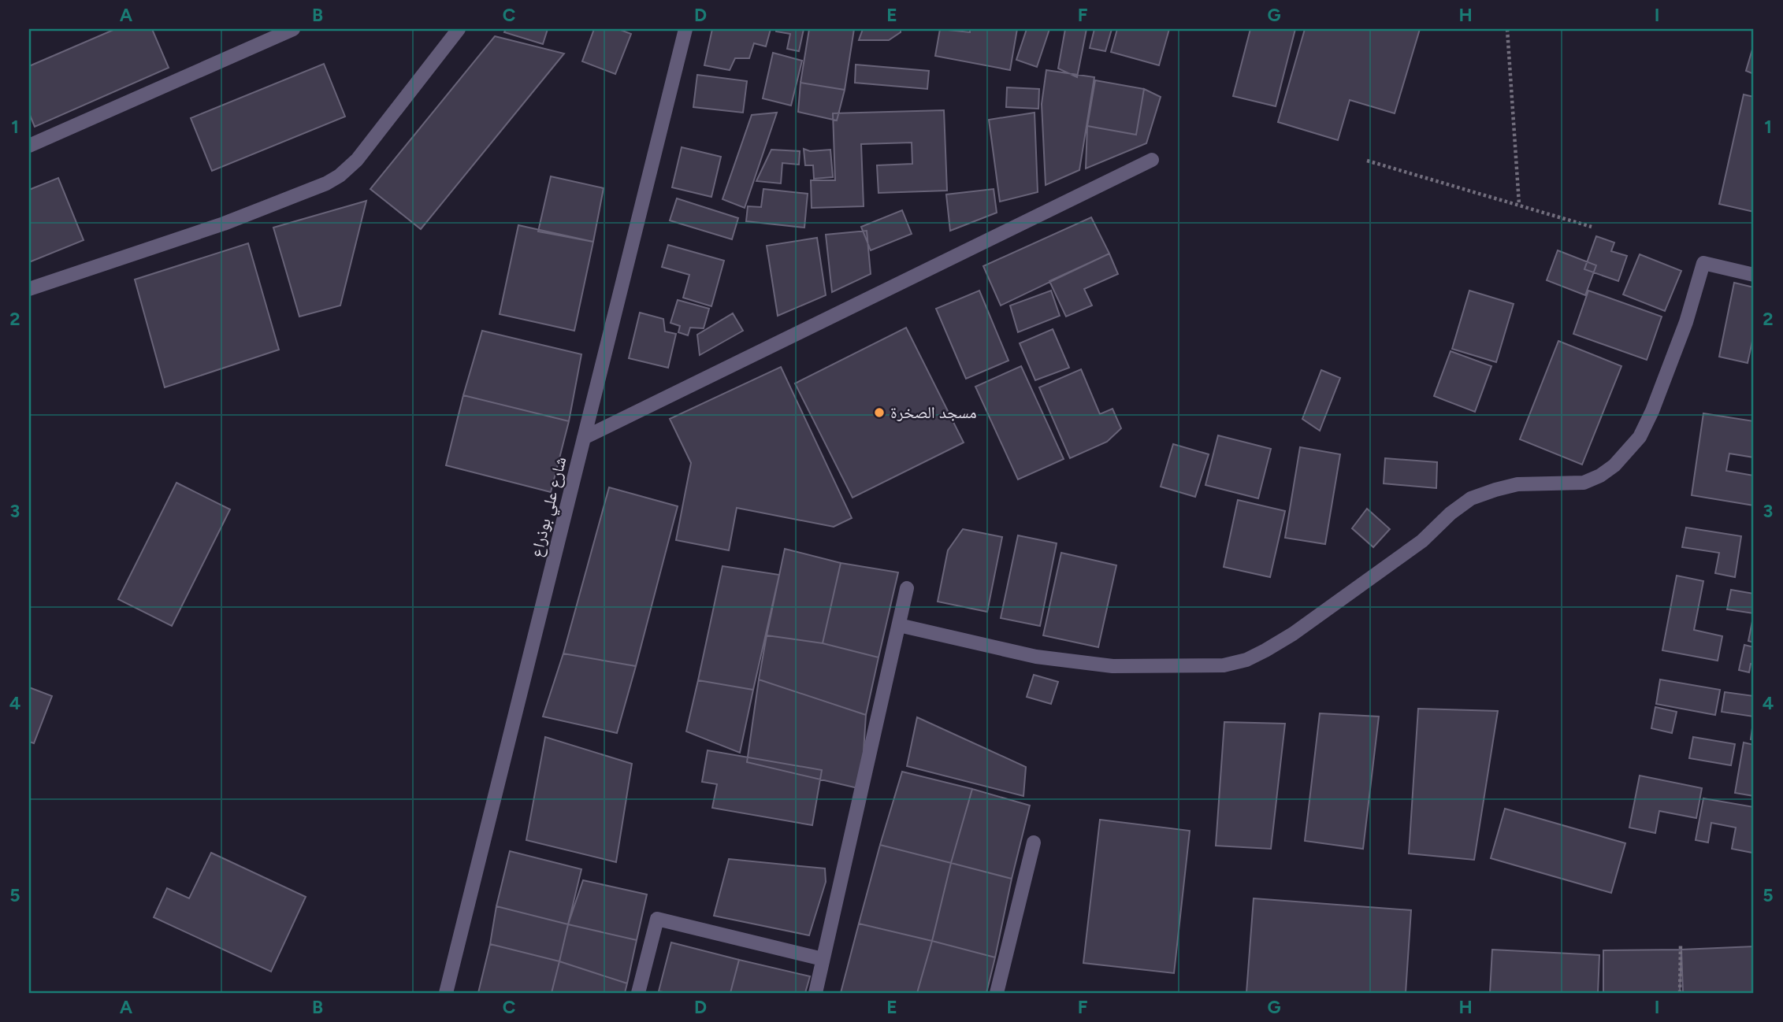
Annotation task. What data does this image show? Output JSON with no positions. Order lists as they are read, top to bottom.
{
  "streets": {
    "street": ["شارع علي بوذراع"]
  },
  "places": ["مسجد الصخرة"],
  "grid": {
    "columns": [
      "A",
      "B",
      "C",
      "D",
      "E",
      "F",
      "G",
      "H",
      "I"
    ],
    "rows": [
      "1",
      "2",
      "3",
      "4",
      "5"
    ]
  }
}
